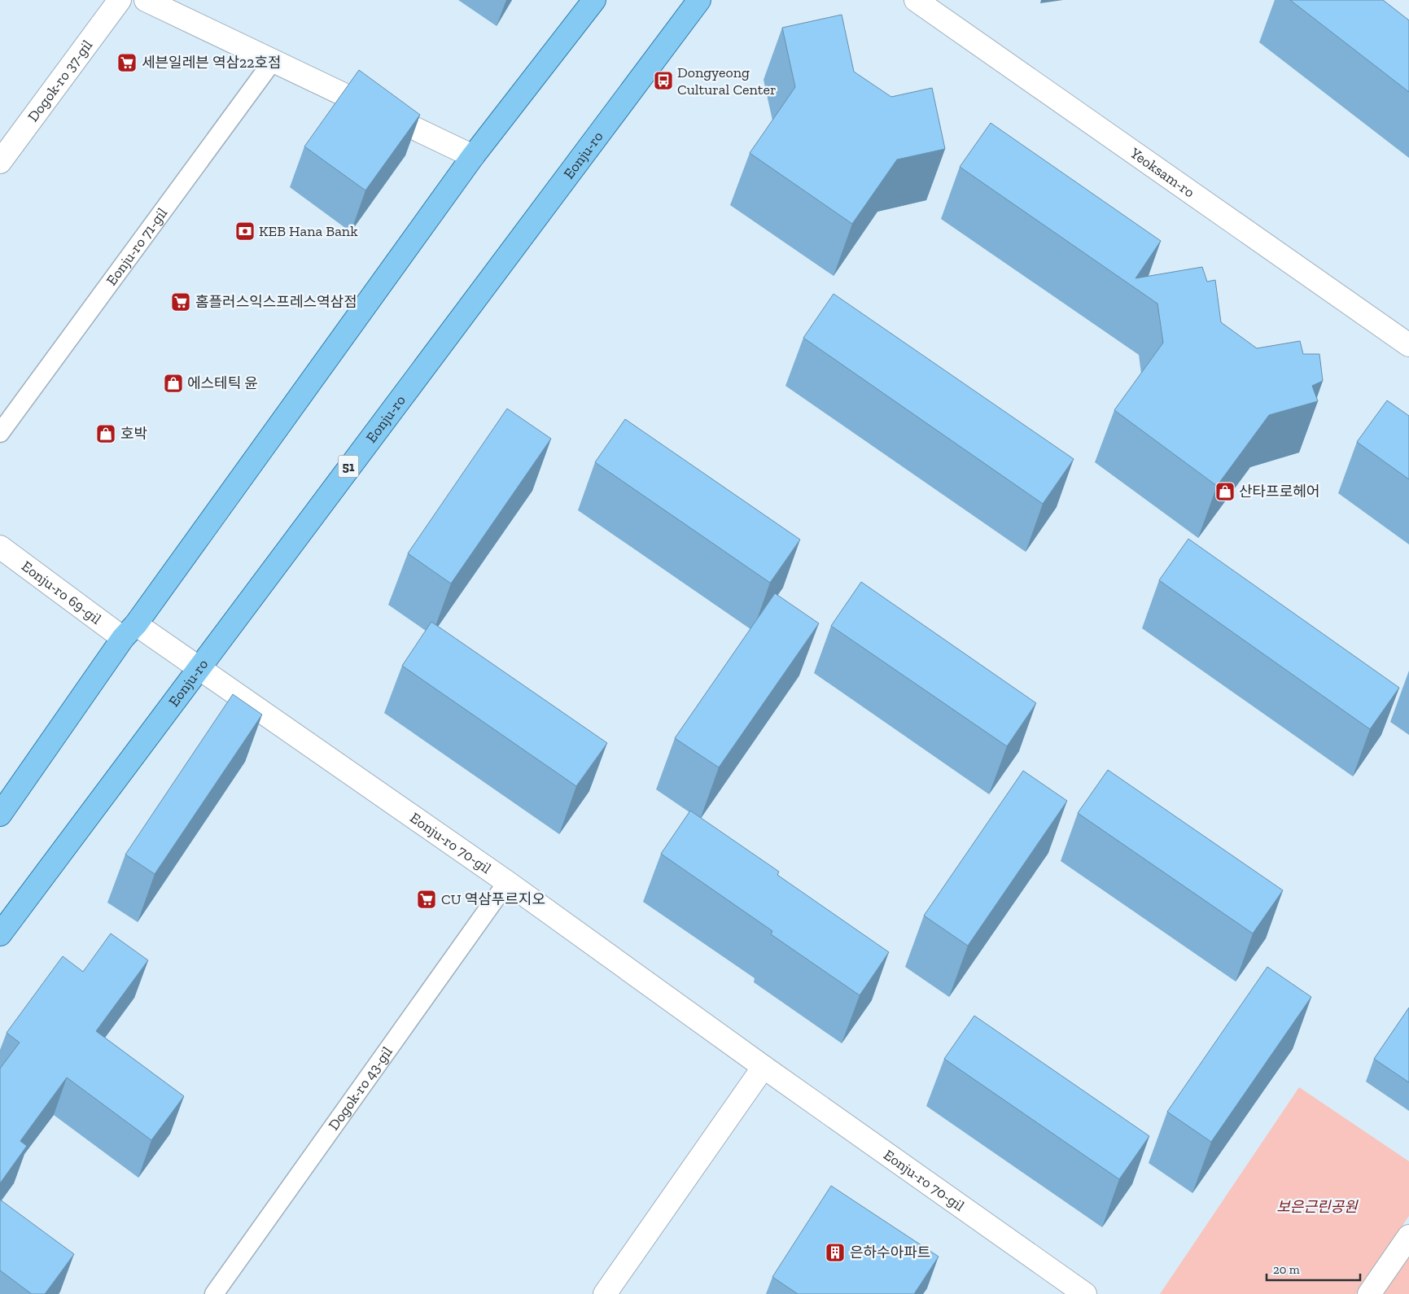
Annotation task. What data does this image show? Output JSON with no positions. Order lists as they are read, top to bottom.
{
  "streets": {
    "main road": ["Eonju-ro", "51"],
    "street": [
      "Dogok-ro 37-gil",
      "Yeoksam-ro",
      "Eonju-ro 69-gil",
      "Eonju-ro 70-gil"
    ],
    "lane": ["Eonju-ro 71-gil", "Dogok-ro 43-gil"]
  },
  "crossings": [
    ["Eonju-ro", "Eonju-ro 70-gil"],
    ["Eonju-ro 69-gil", "Eonju-ro 70-gil"],
    ["Eonju-ro 70-gil", "Dogok-ro 43-gil"]
  ],
  "parks": ["보은근린공원"],
  "places": {
    "supermarket": ["세븐일레븐 역삼22호점", "홈플러스익스프레스역삼점", "CU 역삼푸르지오"],
    "bus stop": ["Dongyeong Cultural Center"],
    "bank": ["KEB Hana Bank"],
    "shop": ["에스테틱 윤", "호박", "산타프로헤어"],
    "building": ["은하수아파트"]
  },
  "scale_bar": "20 m"
}
